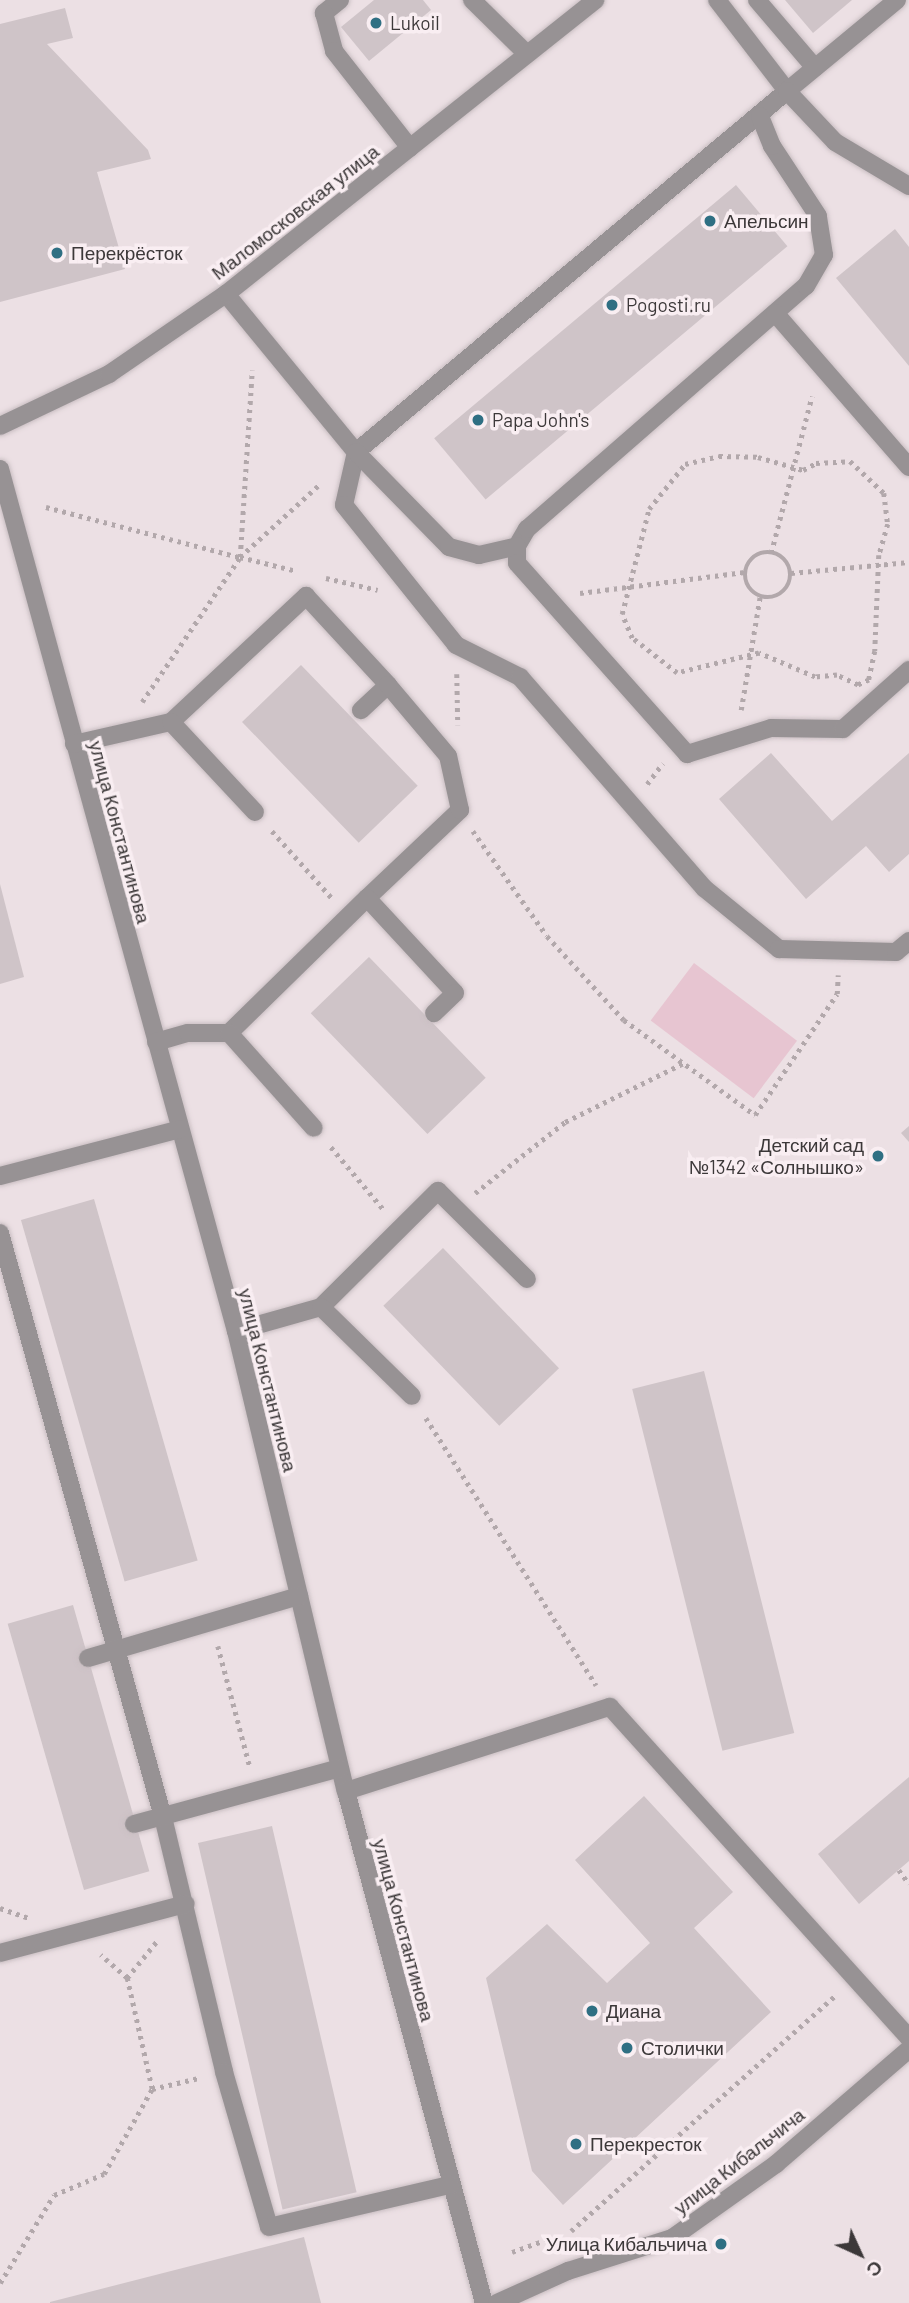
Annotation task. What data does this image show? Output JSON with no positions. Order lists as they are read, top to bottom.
{
  "streets": {
    "street": ["Маломосковская улица", "улица Константинова", "улица Кибальчича"]
  },
  "places": [
    "Lukoil",
    "Апельсин",
    "Перекрёсток",
    "Pogosti.ru",
    "Papa John's",
    "Детский сад №1342 «Солнышко»",
    "Диана",
    "Столички",
    "Перекресток",
    "Улица Кибальчича"
  ],
  "north": "bottom right"
}
